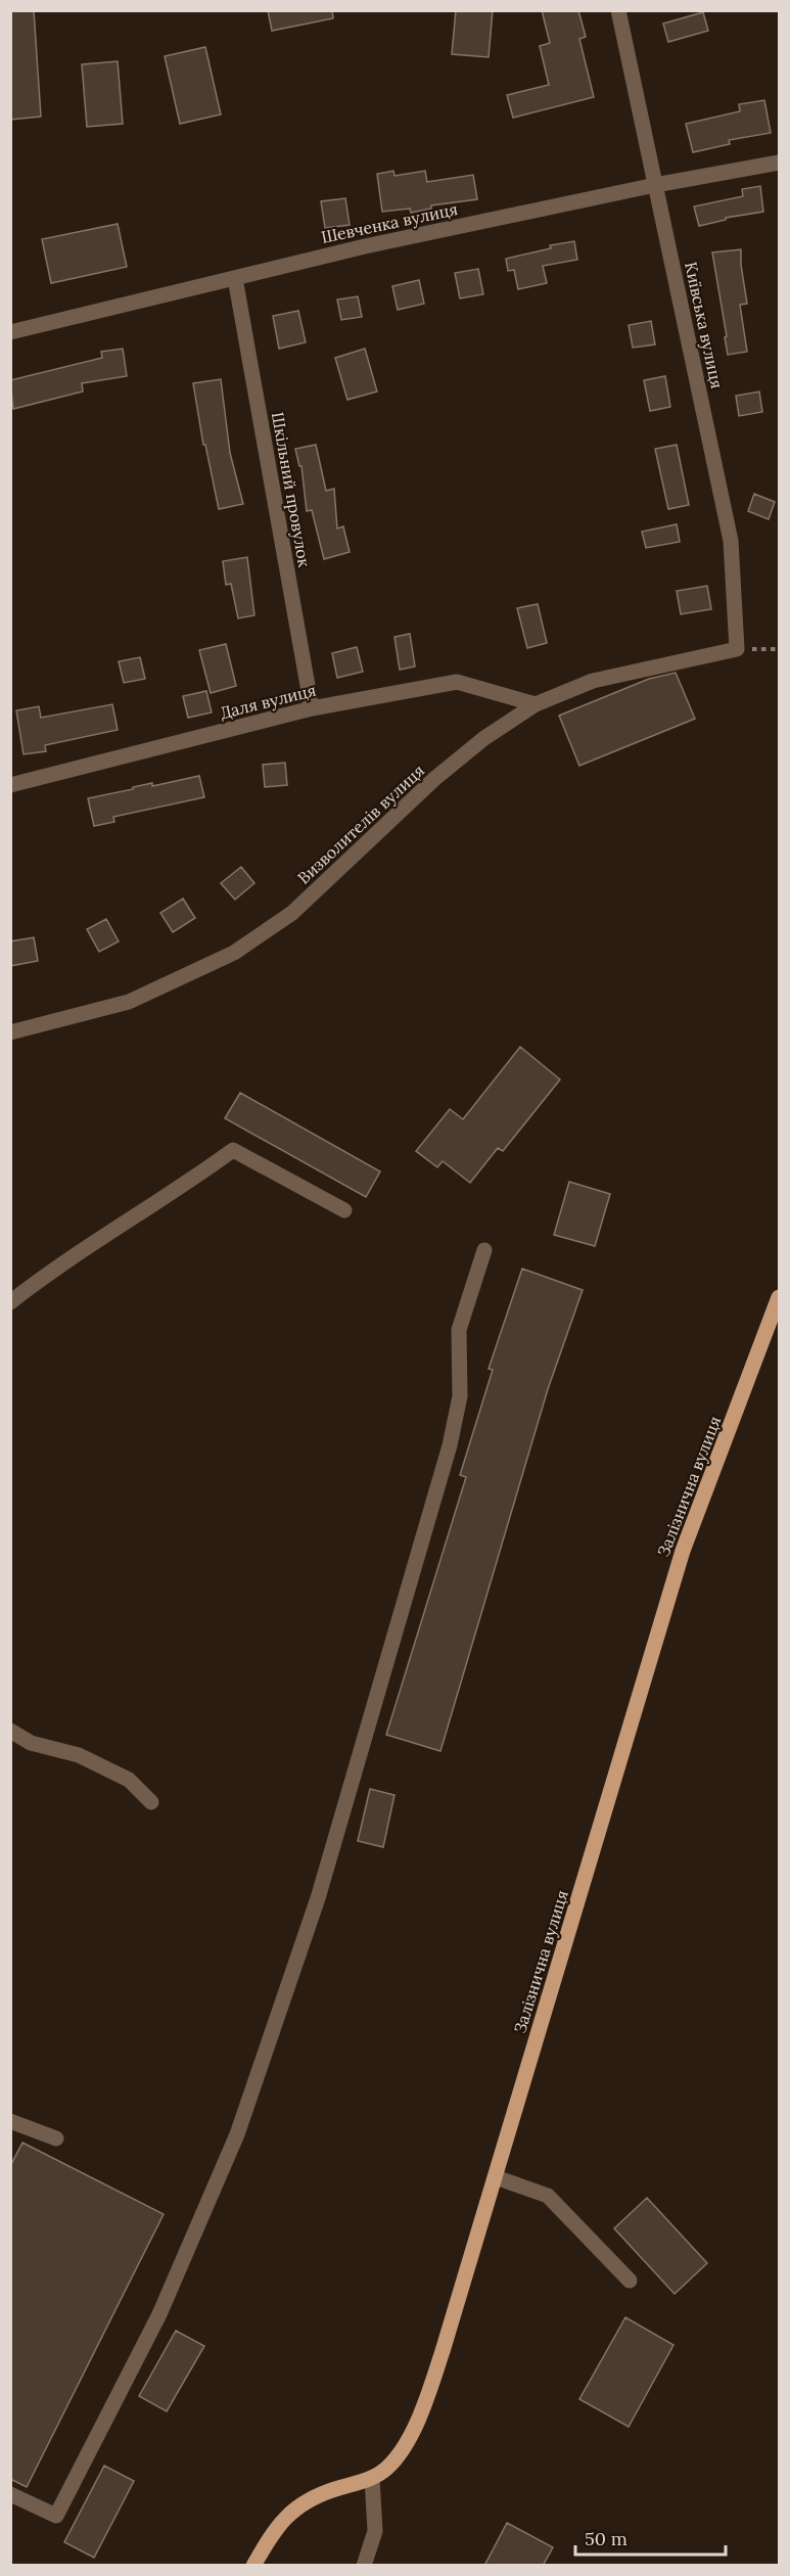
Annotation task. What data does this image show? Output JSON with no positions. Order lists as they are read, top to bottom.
{
  "streets": {
    "main road": ["Залізнична вулиця"],
    "street": [
      "Шевченка вулиця",
      "Київська вулиця",
      "Шкільний провулок",
      "Даля вулиця",
      "Визволителів вулиця"
    ]
  },
  "crossings": [
    ["Шевченка вулиця", "Київська вулиця"],
    ["Шевченка вулиця", "Шкільний провулок"],
    ["Київська вулиця", "Визволителів вулиця"],
    ["Шкільний провулок", "Даля вулиця"],
    ["Даля вулиця", "Визволителів вулиця"]
  ],
  "scale_bar": "50 m"
}
